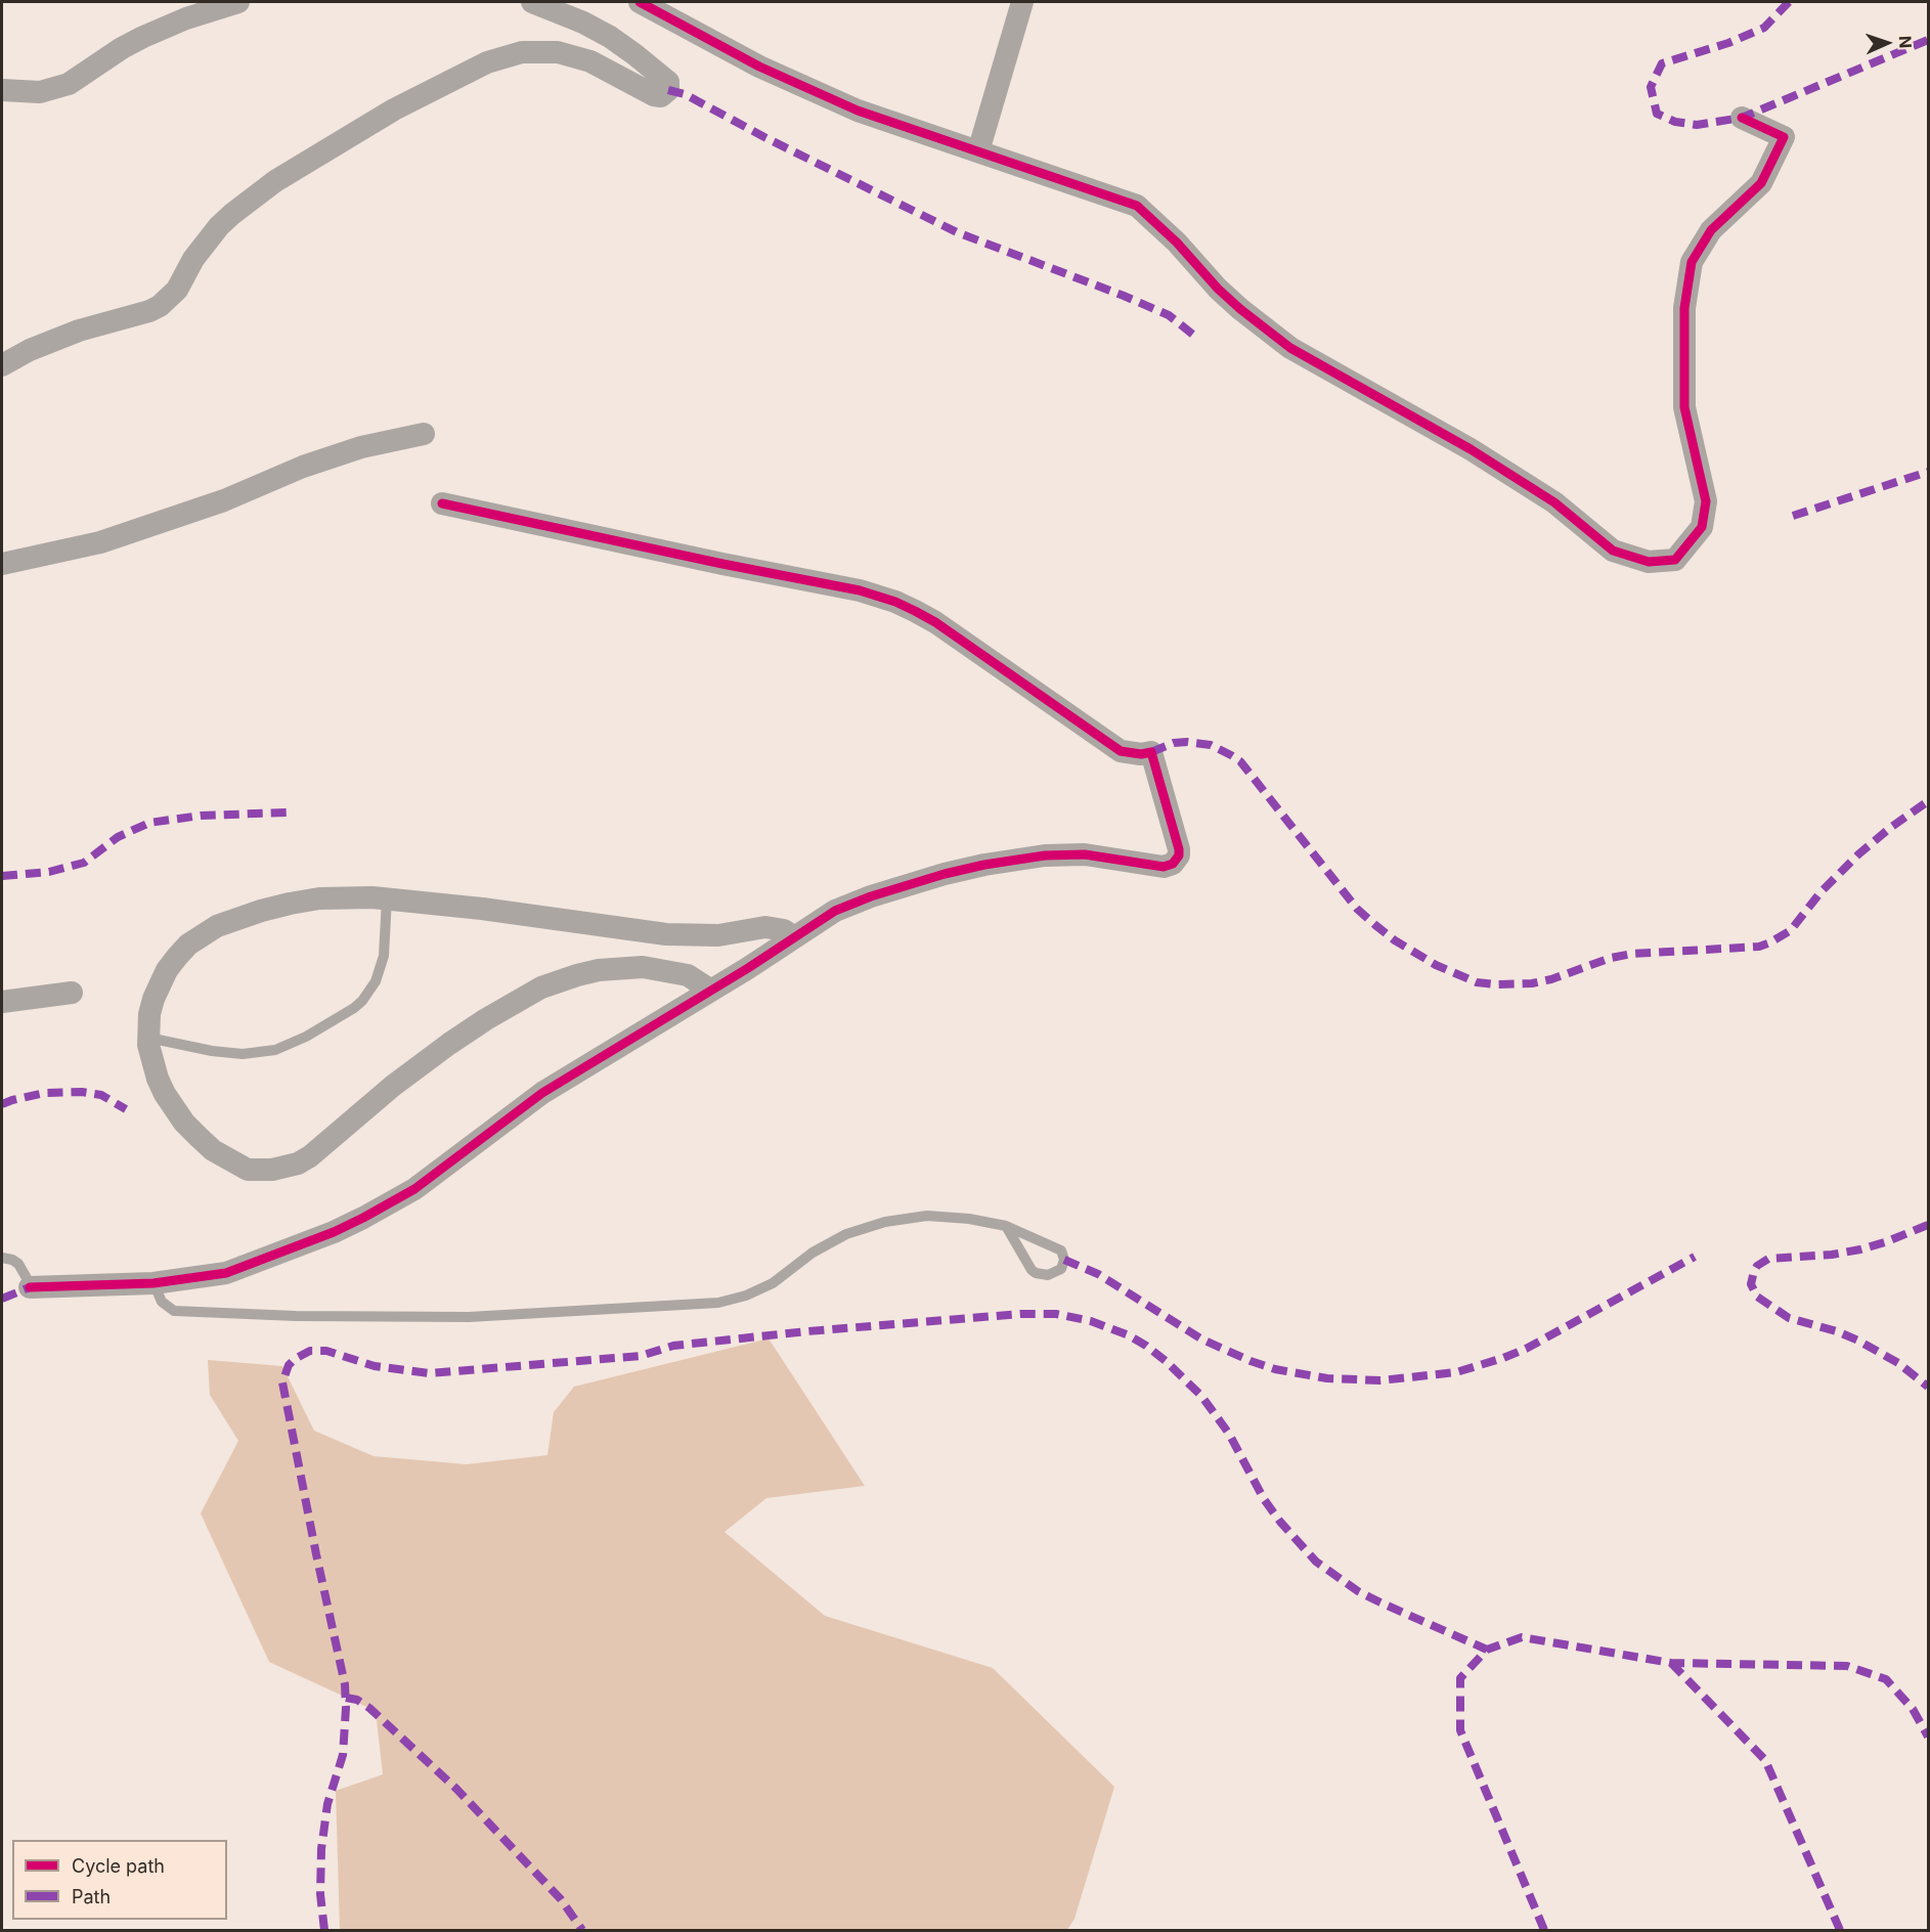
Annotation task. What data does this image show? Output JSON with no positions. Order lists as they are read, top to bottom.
{
  "legend": ["Cycle path", "Path"],
  "north": "right"
}
